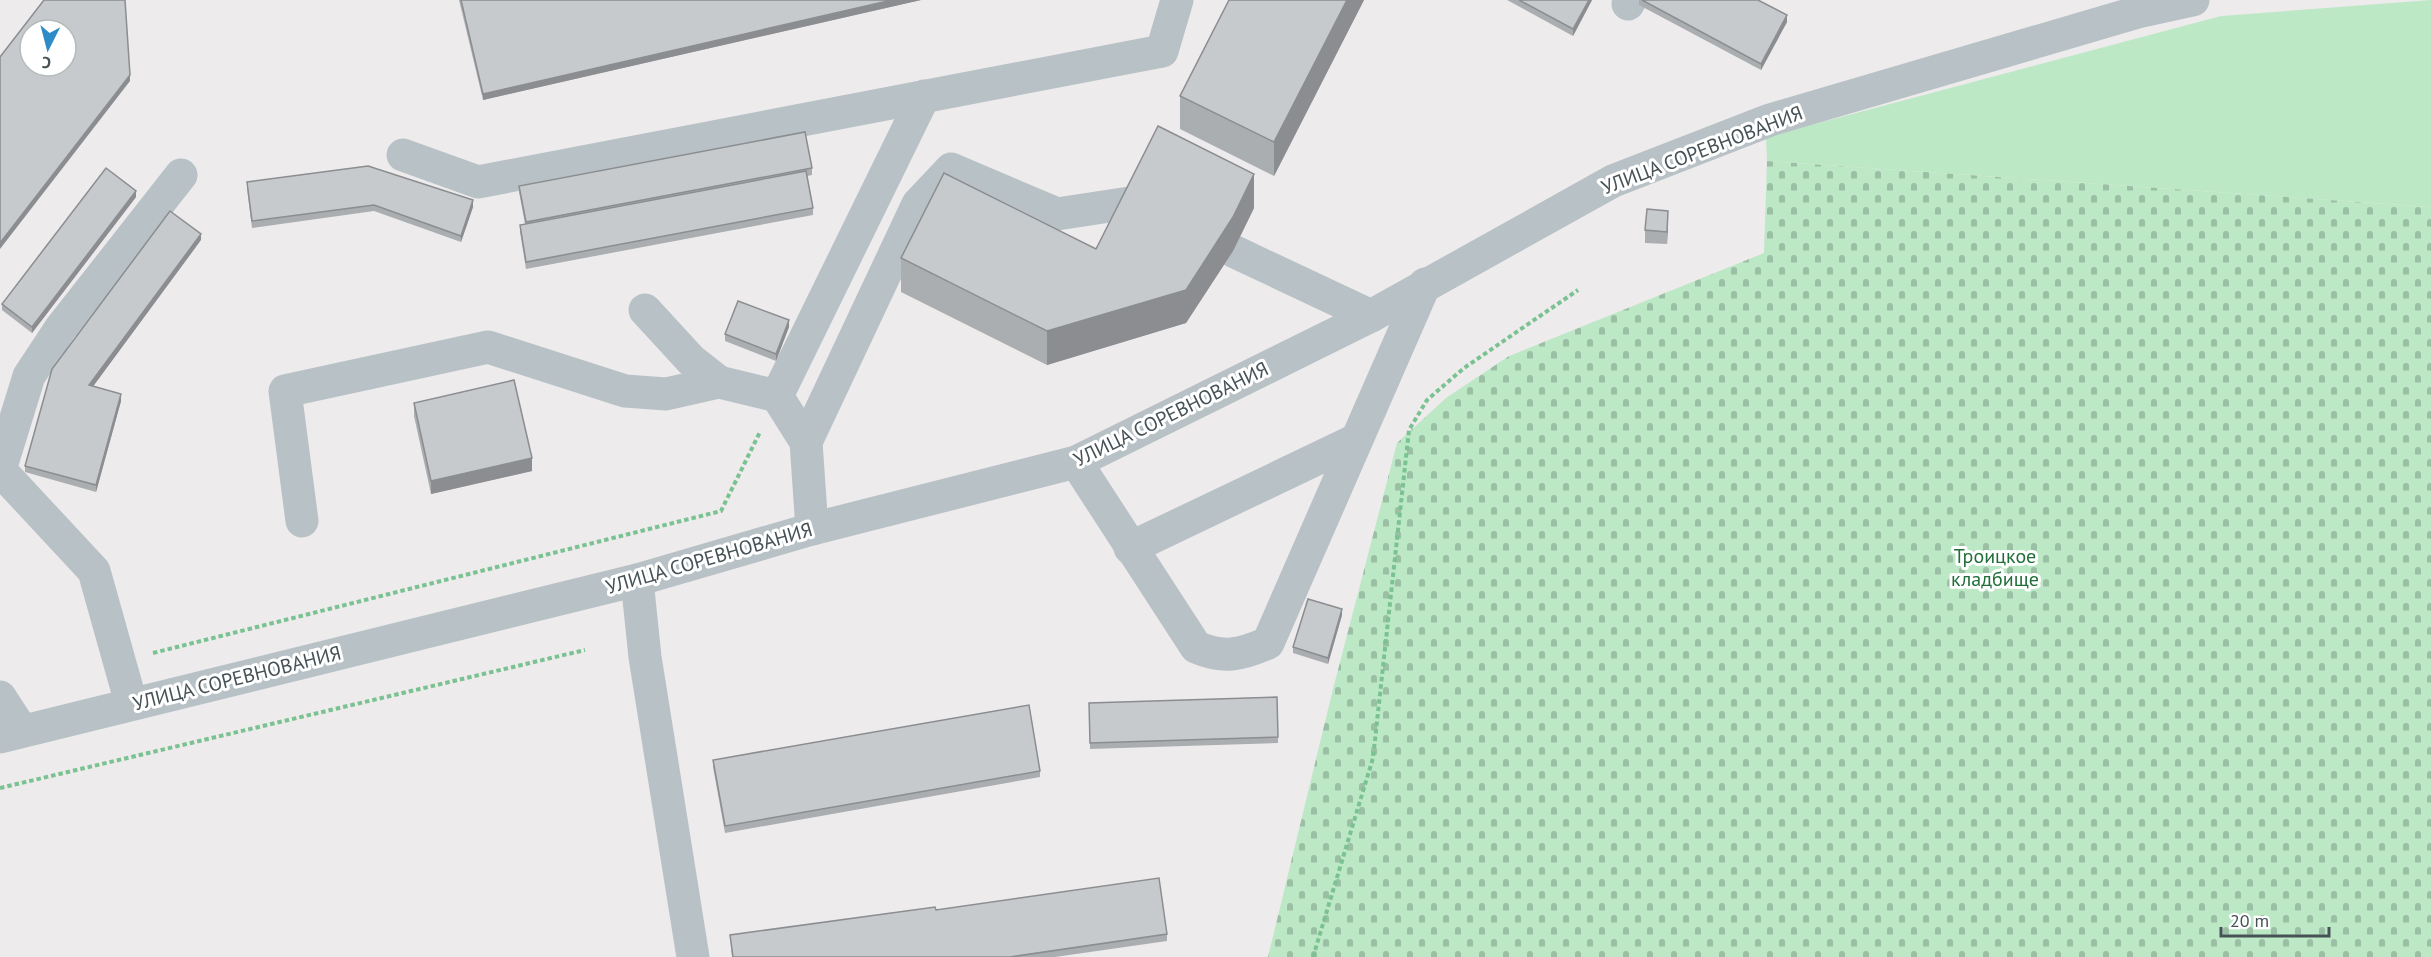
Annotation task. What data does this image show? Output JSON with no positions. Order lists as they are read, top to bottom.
{
  "streets": {
    "street": ["УЛИЦА СОРЕВНОВАНИЯ"]
  },
  "parks": ["Троицкое кладбище"],
  "scale_bar": "20 m",
  "north": "bottom"
}
